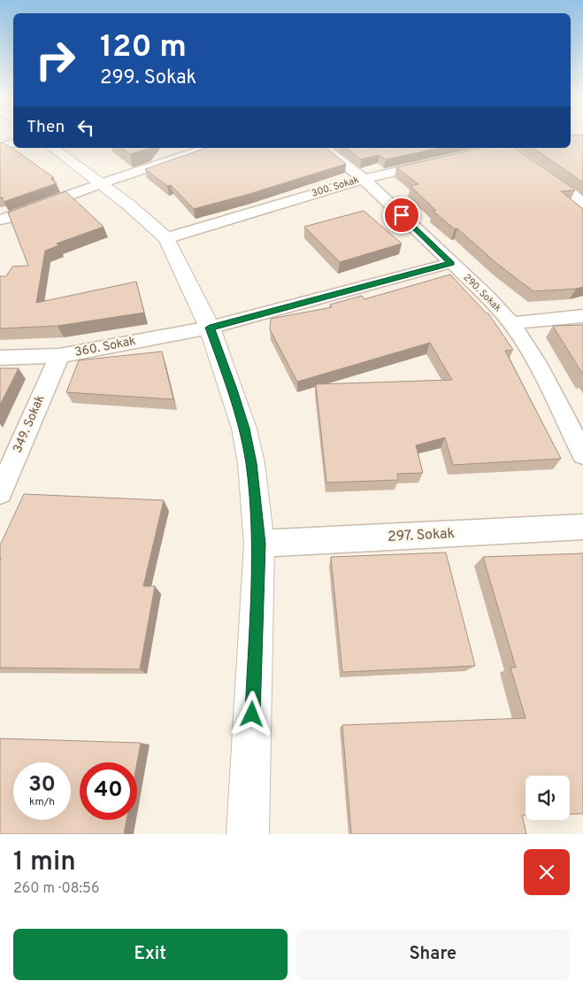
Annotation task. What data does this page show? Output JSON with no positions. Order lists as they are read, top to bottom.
{
  "streets": {
    "street": [
      "300. Sokak",
      "290. Sokak",
      "360. Sokak",
      "349. Sokak",
      "297. Sokak"
    ]
  },
  "crossings": [
    ["300. Sokak", "290. Sokak"],
    ["290. Sokak", "360. Sokak"],
    ["360. Sokak", "349. Sokak"]
  ],
  "page": {
    "turn": ["120 m", "299. Sokak"],
    "then": "Then",
    "speed": "30 km/h",
    "limit": "40",
    "heading": ["1 min", "260 m · 08:56"],
    "buttons": ["Exit", "Share"]
  }
}
